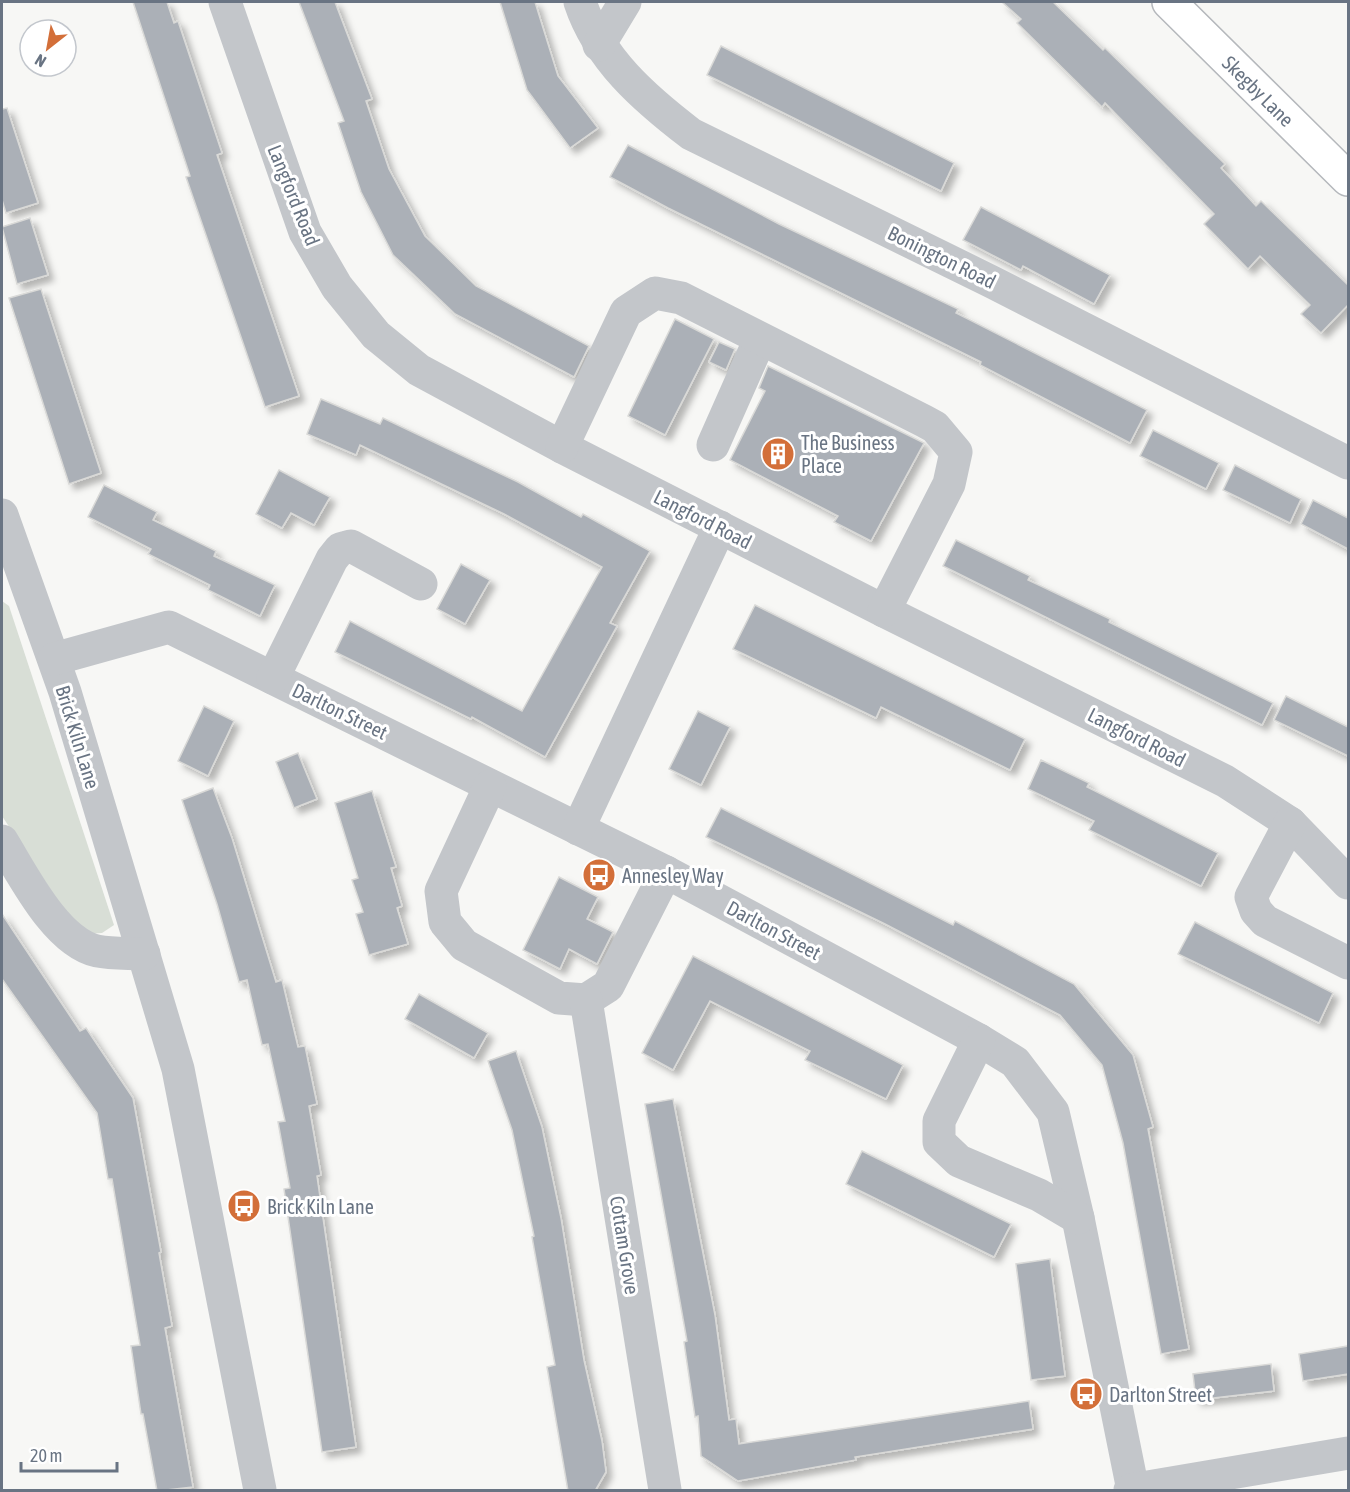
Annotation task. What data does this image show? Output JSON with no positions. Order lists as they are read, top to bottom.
{
  "streets": {
    "main road": ["Skegby Lane"],
    "street": [
      "Langford Road",
      "Bonington Road",
      "Darlton Street",
      "Brick Kiln Lane",
      "Cottam Grove"
    ]
  },
  "crossings": [
    ["Darlton Street", "Brick Kiln Lane"]
  ],
  "places": {
    "building": ["The Business Place"],
    "bus stop": ["Annesley Way", "Brick Kiln Lane", "Darlton Street"]
  },
  "scale_bar": "20 m",
  "north": "bottom left"
}
